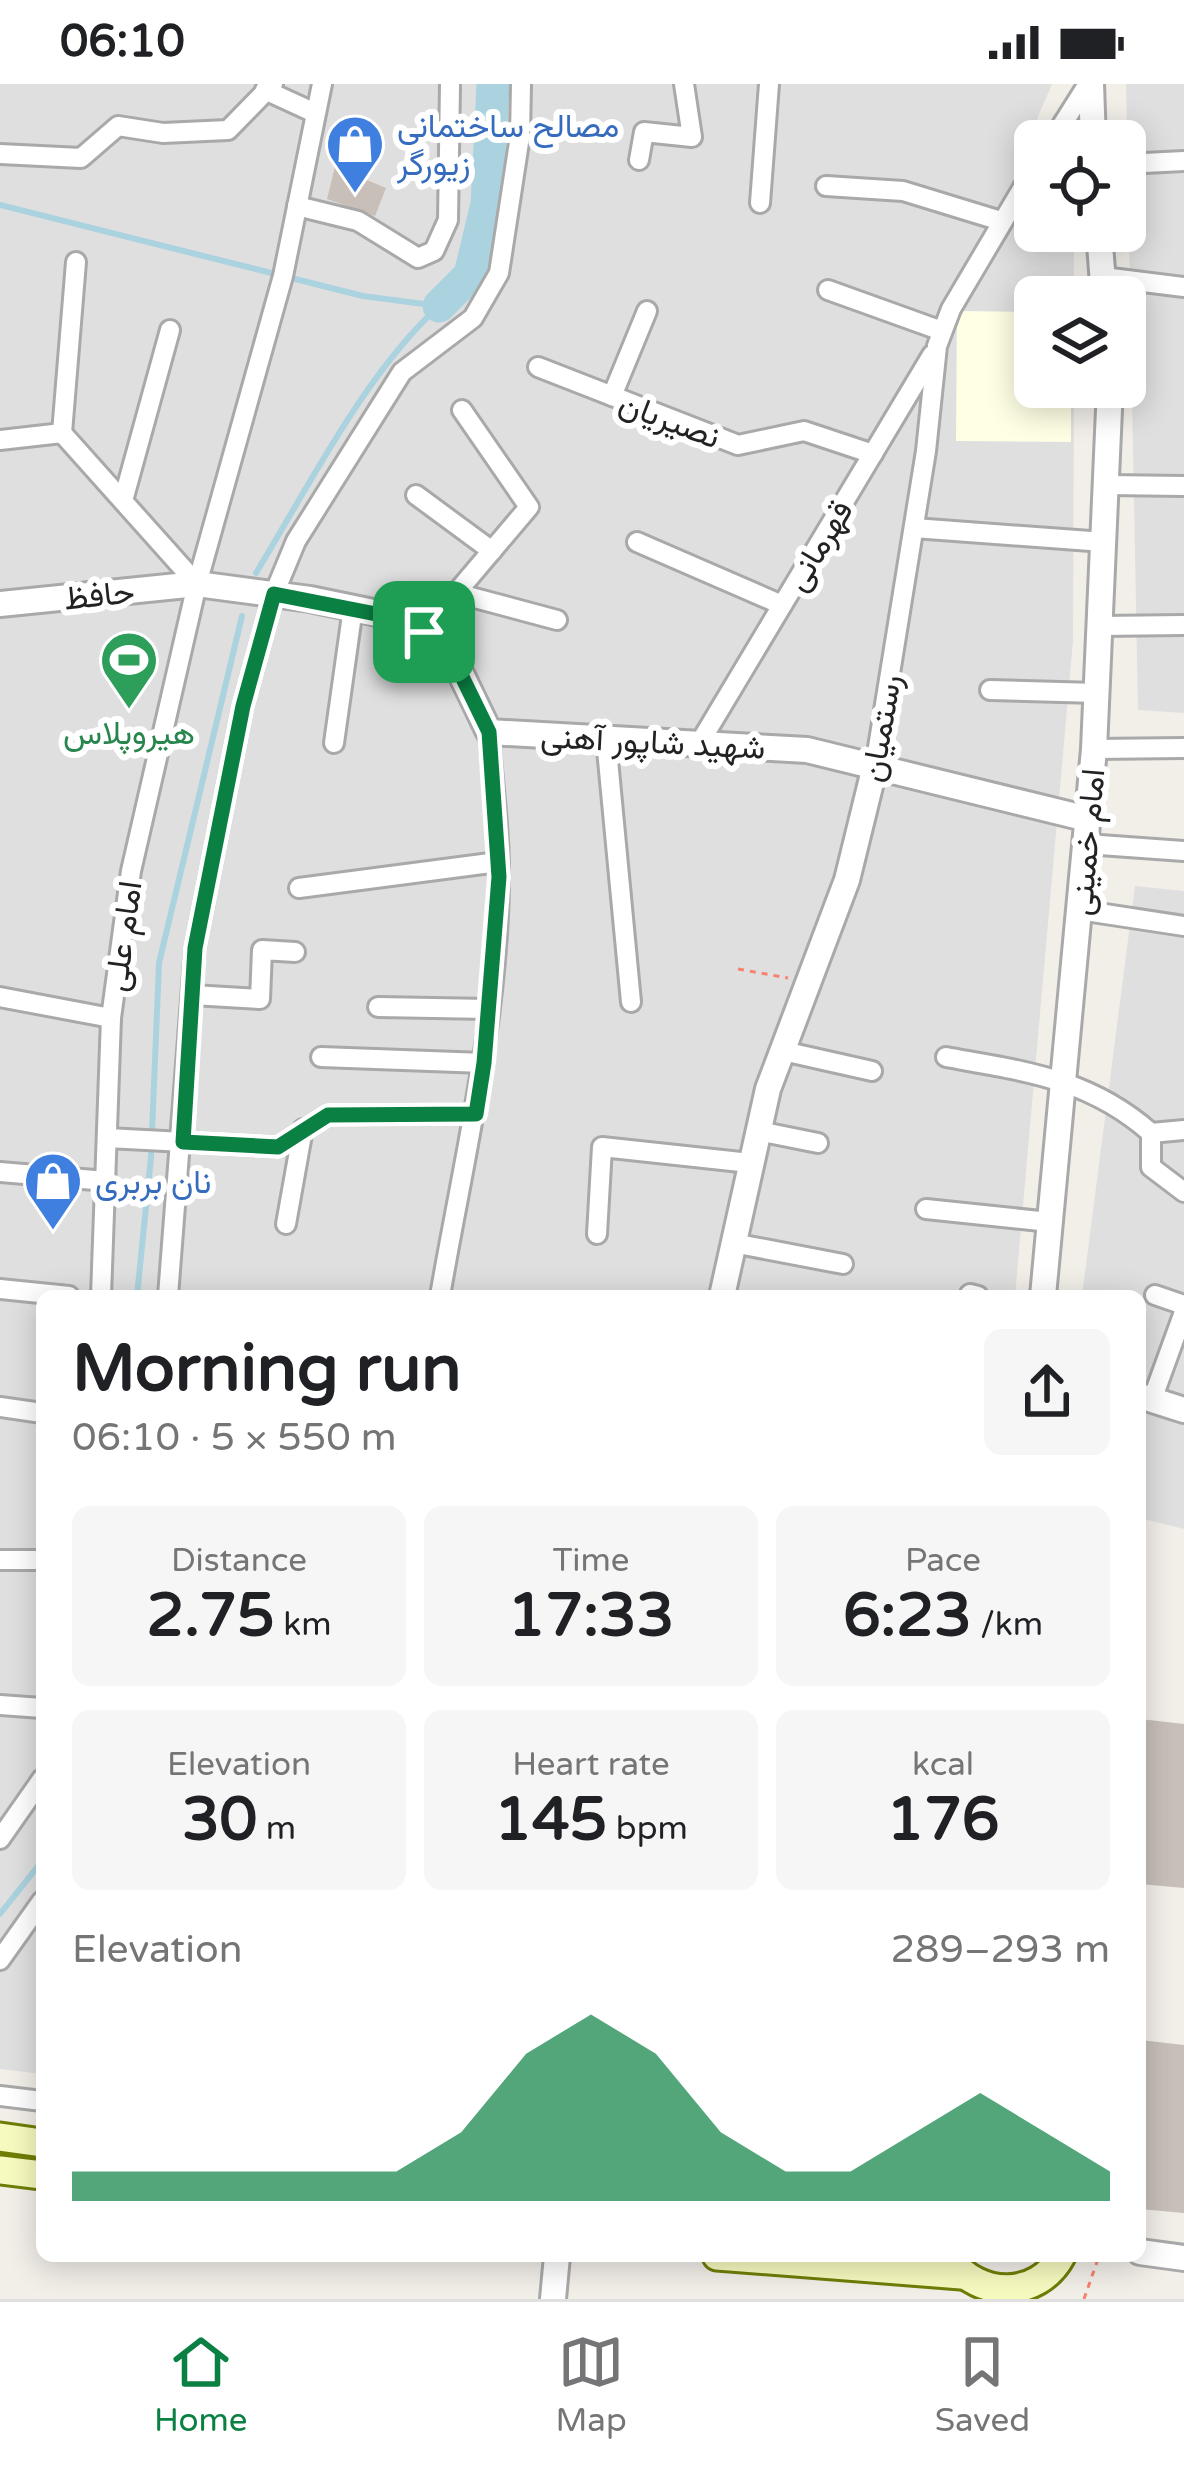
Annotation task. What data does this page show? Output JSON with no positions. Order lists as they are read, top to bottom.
{
  "streets": {
    "street": [
      "نصیریان",
      "قهرمانی",
      "حافظ",
      "رستمیان",
      "شهید شاپور آهنی",
      "امام خمینی",
      "امام علی"
    ]
  },
  "crossings": [
    ["نصیریان", "قهرمانی"],
    ["قهرمانی", "رستمیان"],
    ["قهرمانی", "شهید شاپور آهنی"],
    ["حافظ", "امام علی"],
    ["رستمیان", "شهید شاپور آهنی"],
    ["شهید شاپور آهنی", "امام خمینی"]
  ],
  "places": {
    "shop": ["مصالح ساختمانی زیورگر", "نان بربری"],
    "sports": ["هیروپلاس"]
  },
  "page": {
    "status": "06:10",
    "heading": ["Morning run", "06:10 · 5 × 550 m"],
    "stats": [
      ["Distance", "2.75 km"],
      ["Time", "17:33"],
      ["Pace", "6:23 /km"],
      ["Elevation", "30 m"],
      ["Heart rate", "145 bpm"],
      ["kcal", "176"]
    ],
    "chart": ["Elevation", "289–293 m"],
    "tabs": ["Home", "Map", "Saved"]
  }
}
